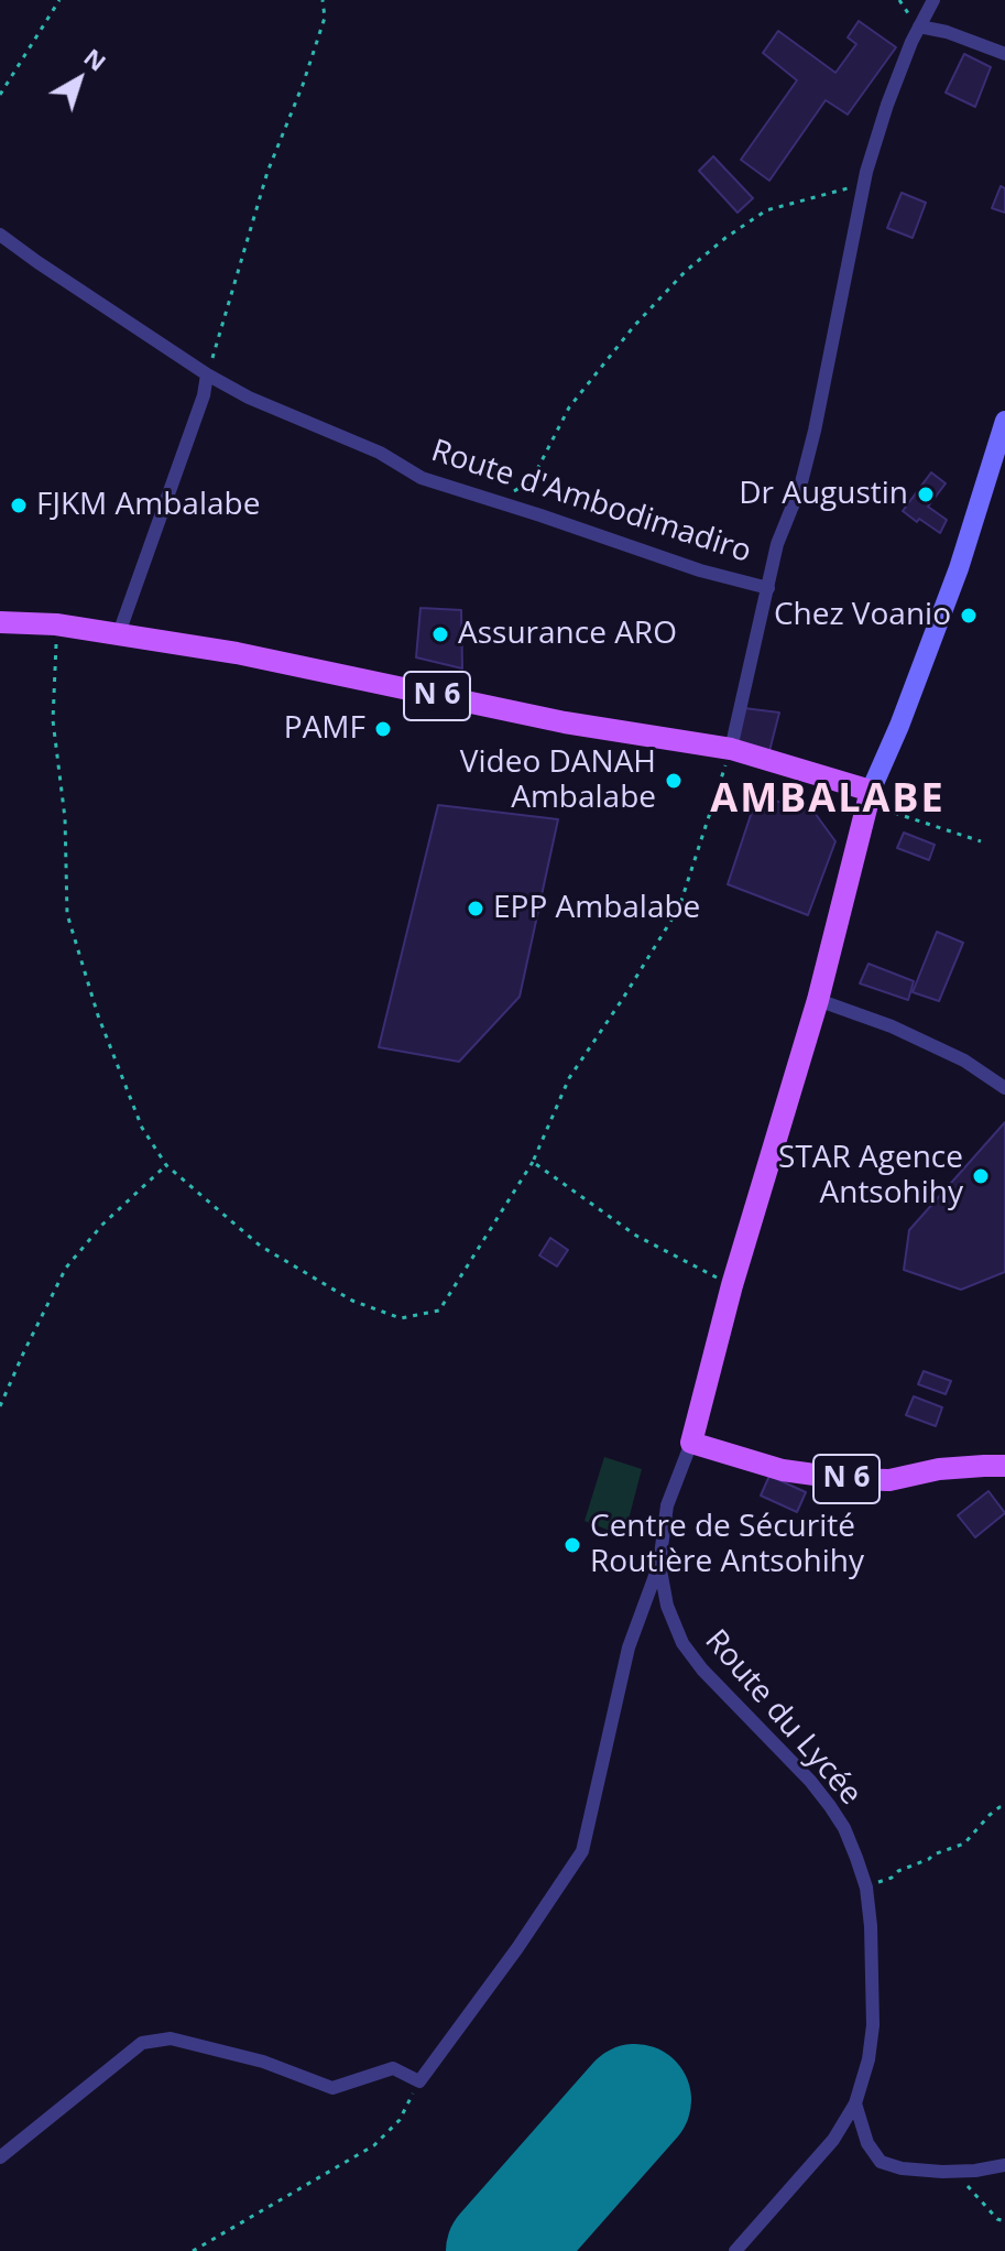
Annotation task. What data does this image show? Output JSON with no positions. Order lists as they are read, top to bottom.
{
  "streets": {
    "main road": ["N 6"],
    "street": ["Route d'Ambodimadiro", "Route du Lycée"]
  },
  "crossings": [
    ["N 6", "Route du Lycée"]
  ],
  "districts": ["AMBALABE"],
  "places": [
    "Dr Augustin",
    "FJKM Ambalabe",
    "Chez Voanio",
    "Assurance ARO",
    "PAMF",
    "Video DANAH Ambalabe",
    "EPP Ambalabe",
    "STAR Agence Antsohihy",
    "Centre de Sécurité Routière Antsohihy"
  ],
  "north": "top right"
}
